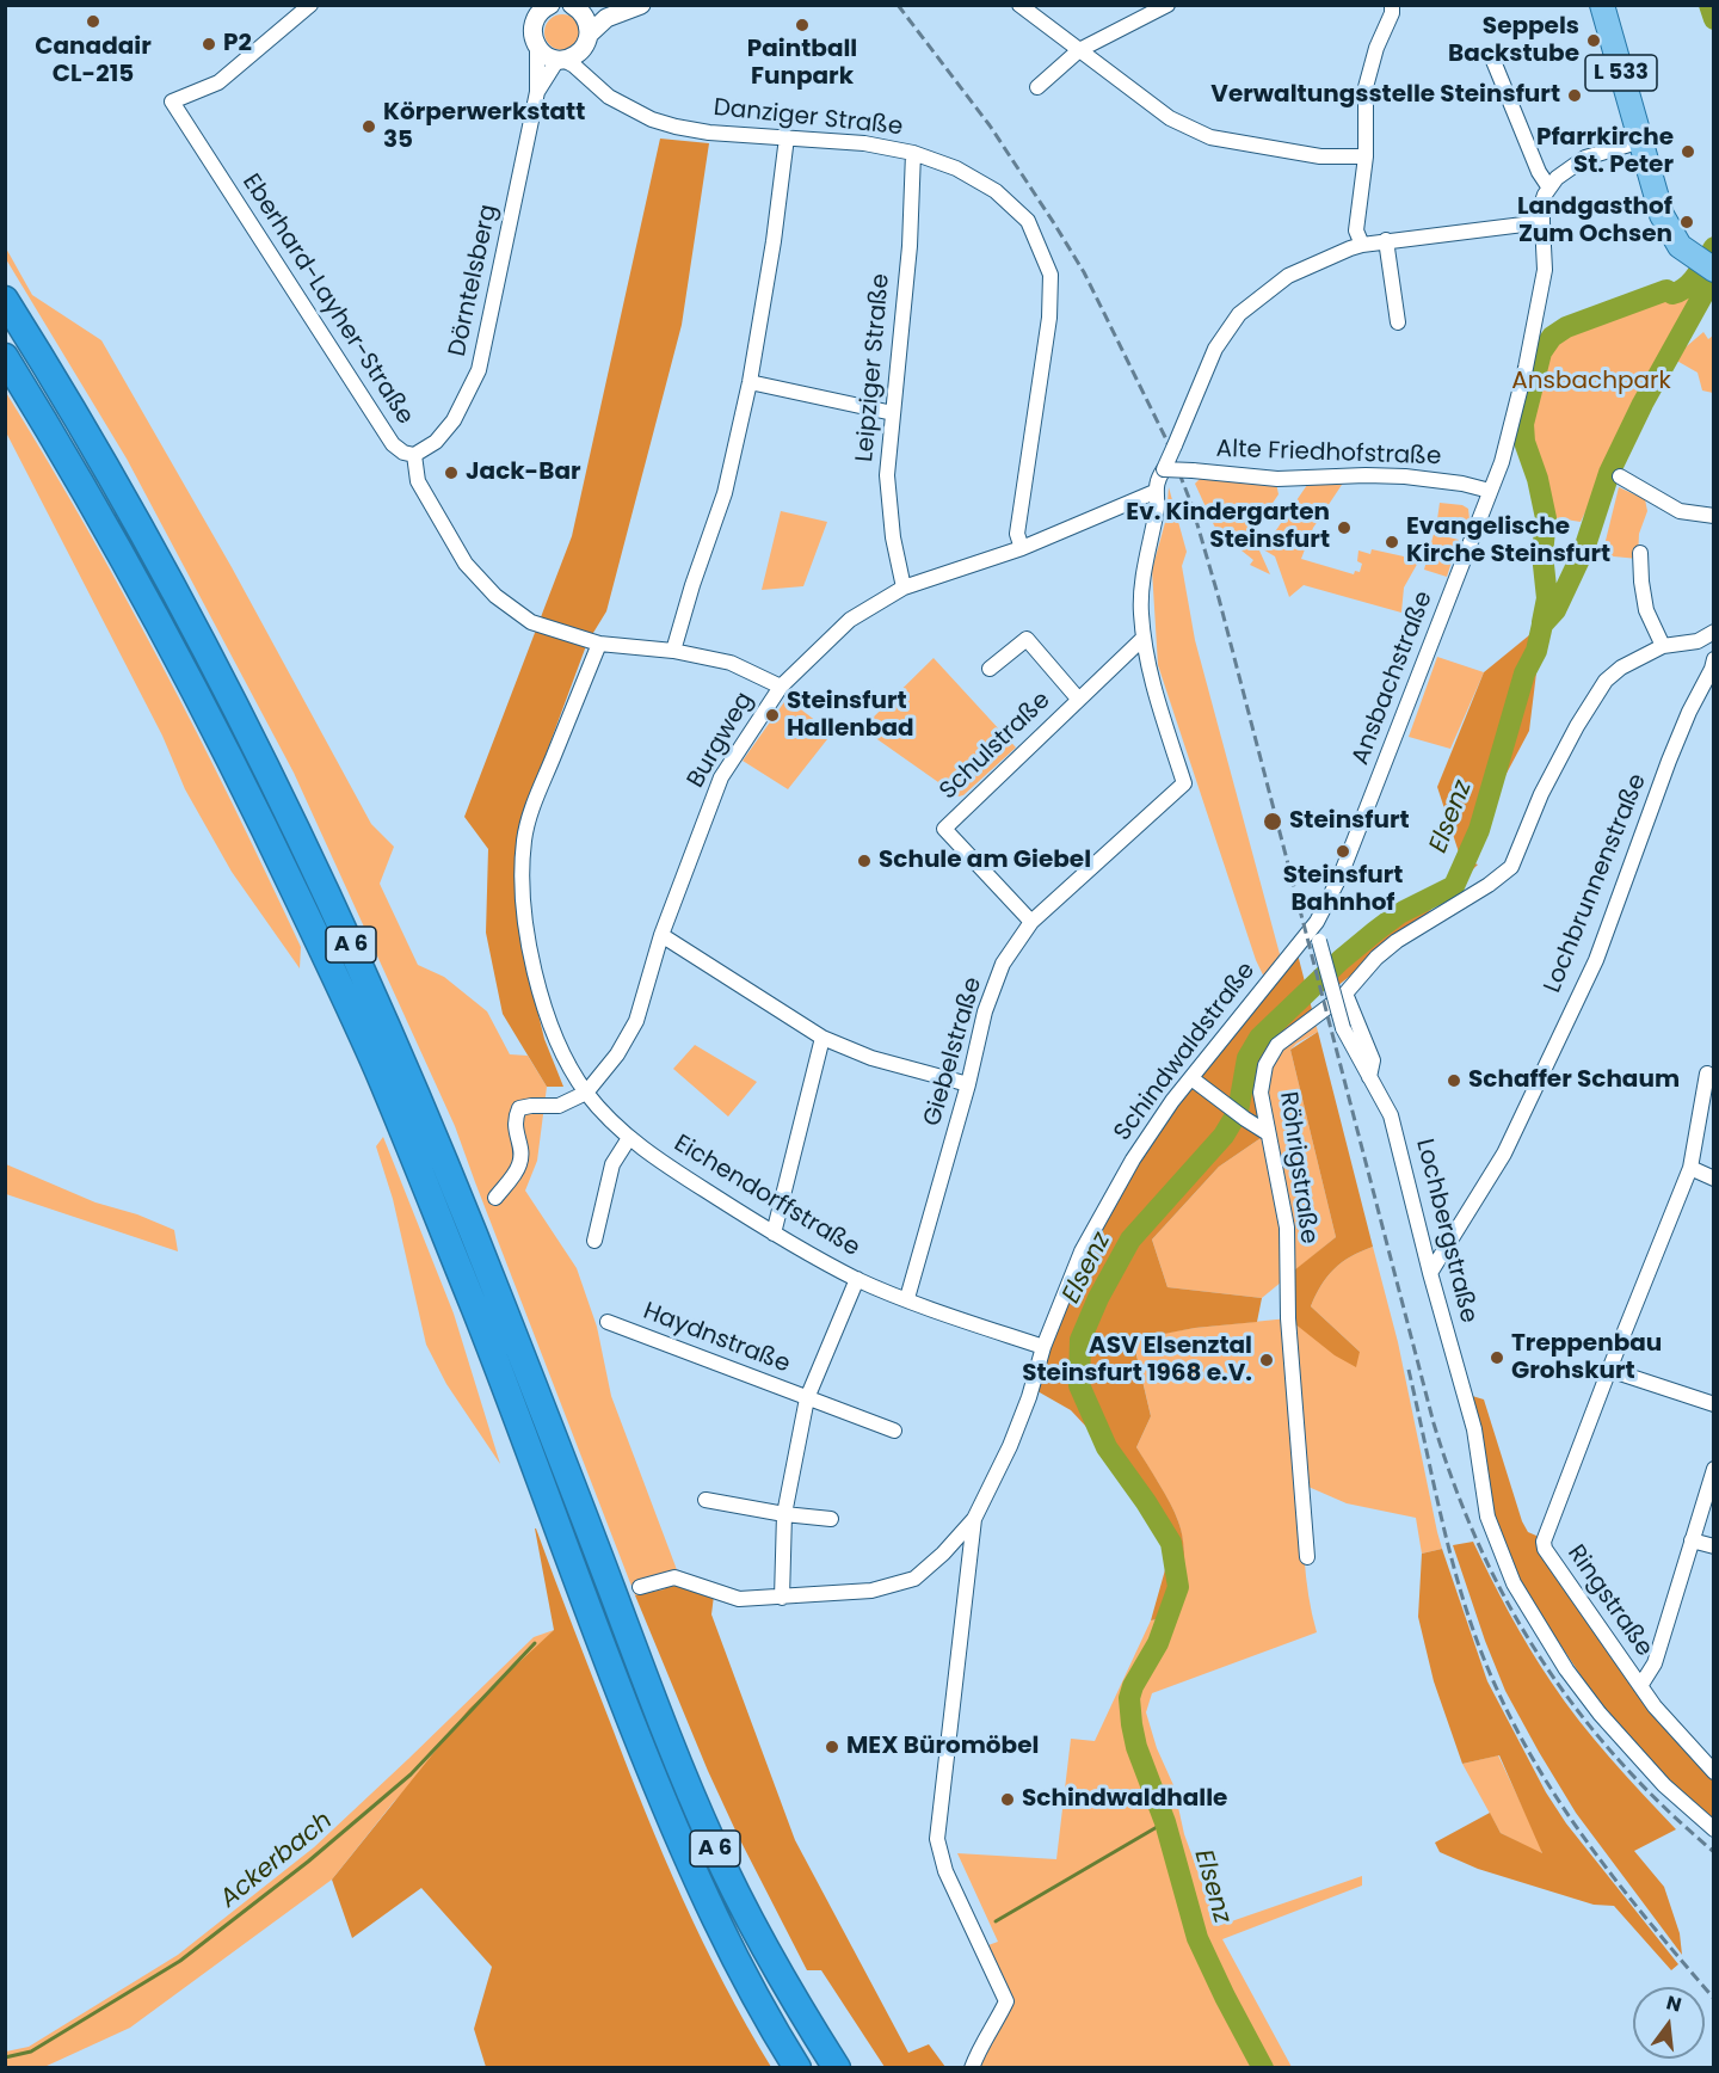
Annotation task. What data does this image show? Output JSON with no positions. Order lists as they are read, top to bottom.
{
  "streets": {
    "highway": ["A 6"],
    "main road": ["L 533"],
    "street": [
      "Danziger Straße",
      "Dörntelsberg",
      "Eberhard-Layher-Straße",
      "Leipziger Straße",
      "Alte Friedhofstraße",
      "Ansbachstraße",
      "Burgweg",
      "Schulstraße",
      "Lochbrunnenstraße",
      "Giebelstraße",
      "Schindwaldstraße",
      "Röhrigstraße",
      "Eichendorffstraße",
      "Lochbergstraße",
      "Haydnstraße",
      "Ringstraße"
    ]
  },
  "crossings": [
    ["Danziger Straße", "Dörntelsberg"],
    ["Danziger Straße", "Leipziger Straße"],
    ["Danziger Straße", "Burgweg"],
    ["Dörntelsberg", "Eberhard-Layher-Straße"],
    ["Eberhard-Layher-Straße", "Burgweg"],
    ["Eberhard-Layher-Straße", "Eichendorffstraße"],
    ["Leipziger Straße", "Burgweg"],
    ["Alte Friedhofstraße", "Ansbachstraße"],
    ["Alte Friedhofstraße", "Burgweg"],
    ["Ansbachstraße", "Lochbergstraße"],
    ["Burgweg", "Eichendorffstraße"],
    ["Schulstraße", "Giebelstraße"],
    ["Lochbrunnenstraße", "Lochbergstraße"],
    ["Giebelstraße", "Eichendorffstraße"],
    ["Schindwaldstraße", "Eichendorffstraße"],
    ["Schindwaldstraße", "Lochbergstraße"],
    ["Schindwaldstraße", "Haydnstraße"],
    ["Eichendorffstraße", "Haydnstraße"]
  ],
  "water": ["Elsenz", "Ackerbach"],
  "parks": ["Ansbachpark"],
  "places": [
    "Canadair CL-215",
    "Paintball Funpark",
    "Seppels Backstube",
    "P2",
    "Verwaltungsstelle Steinsfurt",
    "Körperwerkstatt 35",
    "Pfarrkirche St. Peter",
    "Landgasthof Zum Ochsen",
    "Jack-Bar",
    "Ev. Kindergarten Steinsfurt",
    "Evangelische Kirche Steinsfurt",
    "Steinsfurt Hallenbad",
    "Steinsfurt",
    "Steinsfurt Bahnhof",
    "Schule am Giebel",
    "Schaffer Schaum",
    "Treppenbau Grohskurt",
    "ASV Elsenztal Steinsfurt 1968 e.V.",
    "MEX Büromöbel",
    "Schindwaldhalle"
  ],
  "north": "top"
}
